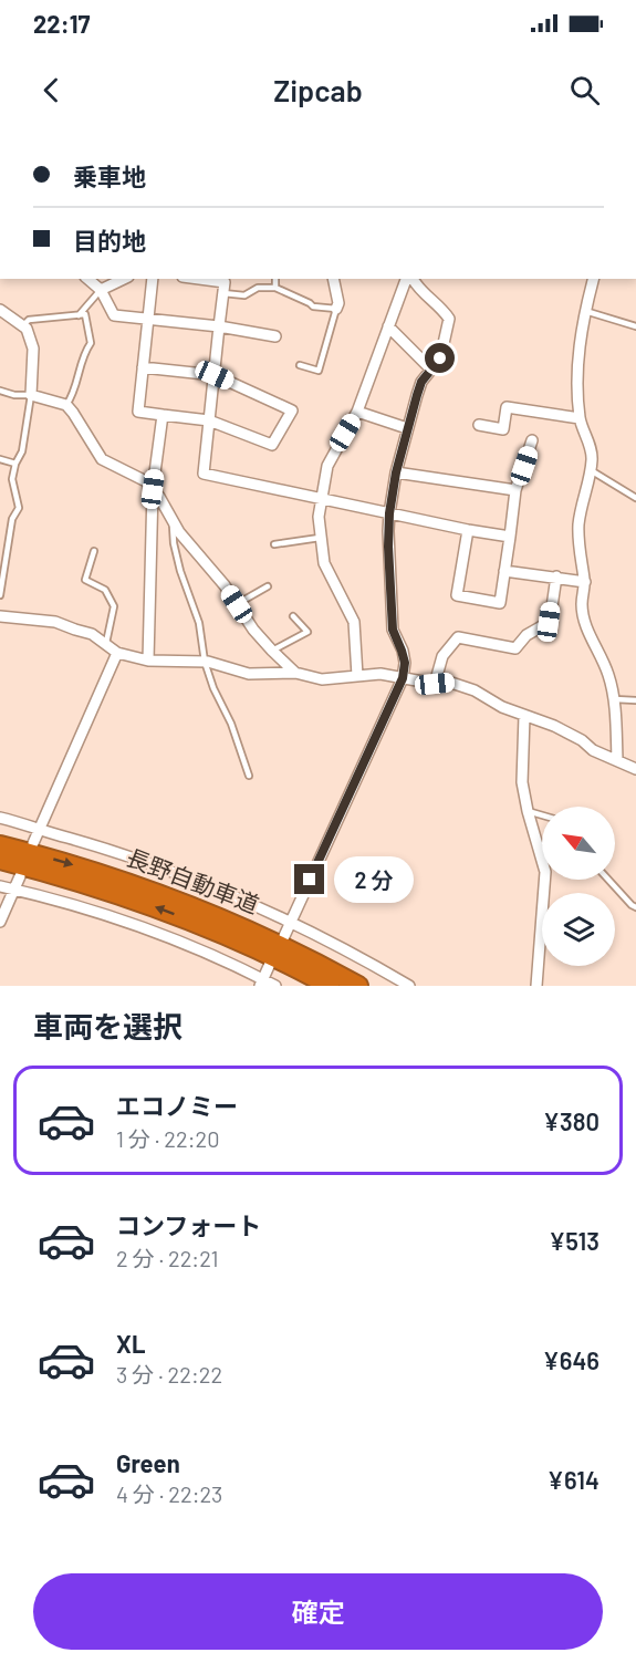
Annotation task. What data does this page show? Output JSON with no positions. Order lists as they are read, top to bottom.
{
  "streets": {
    "highway": ["長野自動車道"]
  },
  "north": "top left",
  "page": {
    "status": "22:17",
    "header": "Zipcab",
    "banner": ["乗車地", "目的地"],
    "bubble": "2 分",
    "heading": "車両を選択",
    "list": [
      {
        "name": "エコノミー",
        "note": "1 分 · 22:20",
        "value": "¥380"
      },
      {
        "name": "コンフォート",
        "note": "2 分 · 22:21",
        "value": "¥513"
      },
      {
        "name": "XL",
        "note": "3 分 · 22:22",
        "value": "¥646"
      },
      {
        "name": "Green",
        "note": "4 分 · 22:23",
        "value": "¥614"
      }
    ],
    "buttons": "確定"
  }
}
